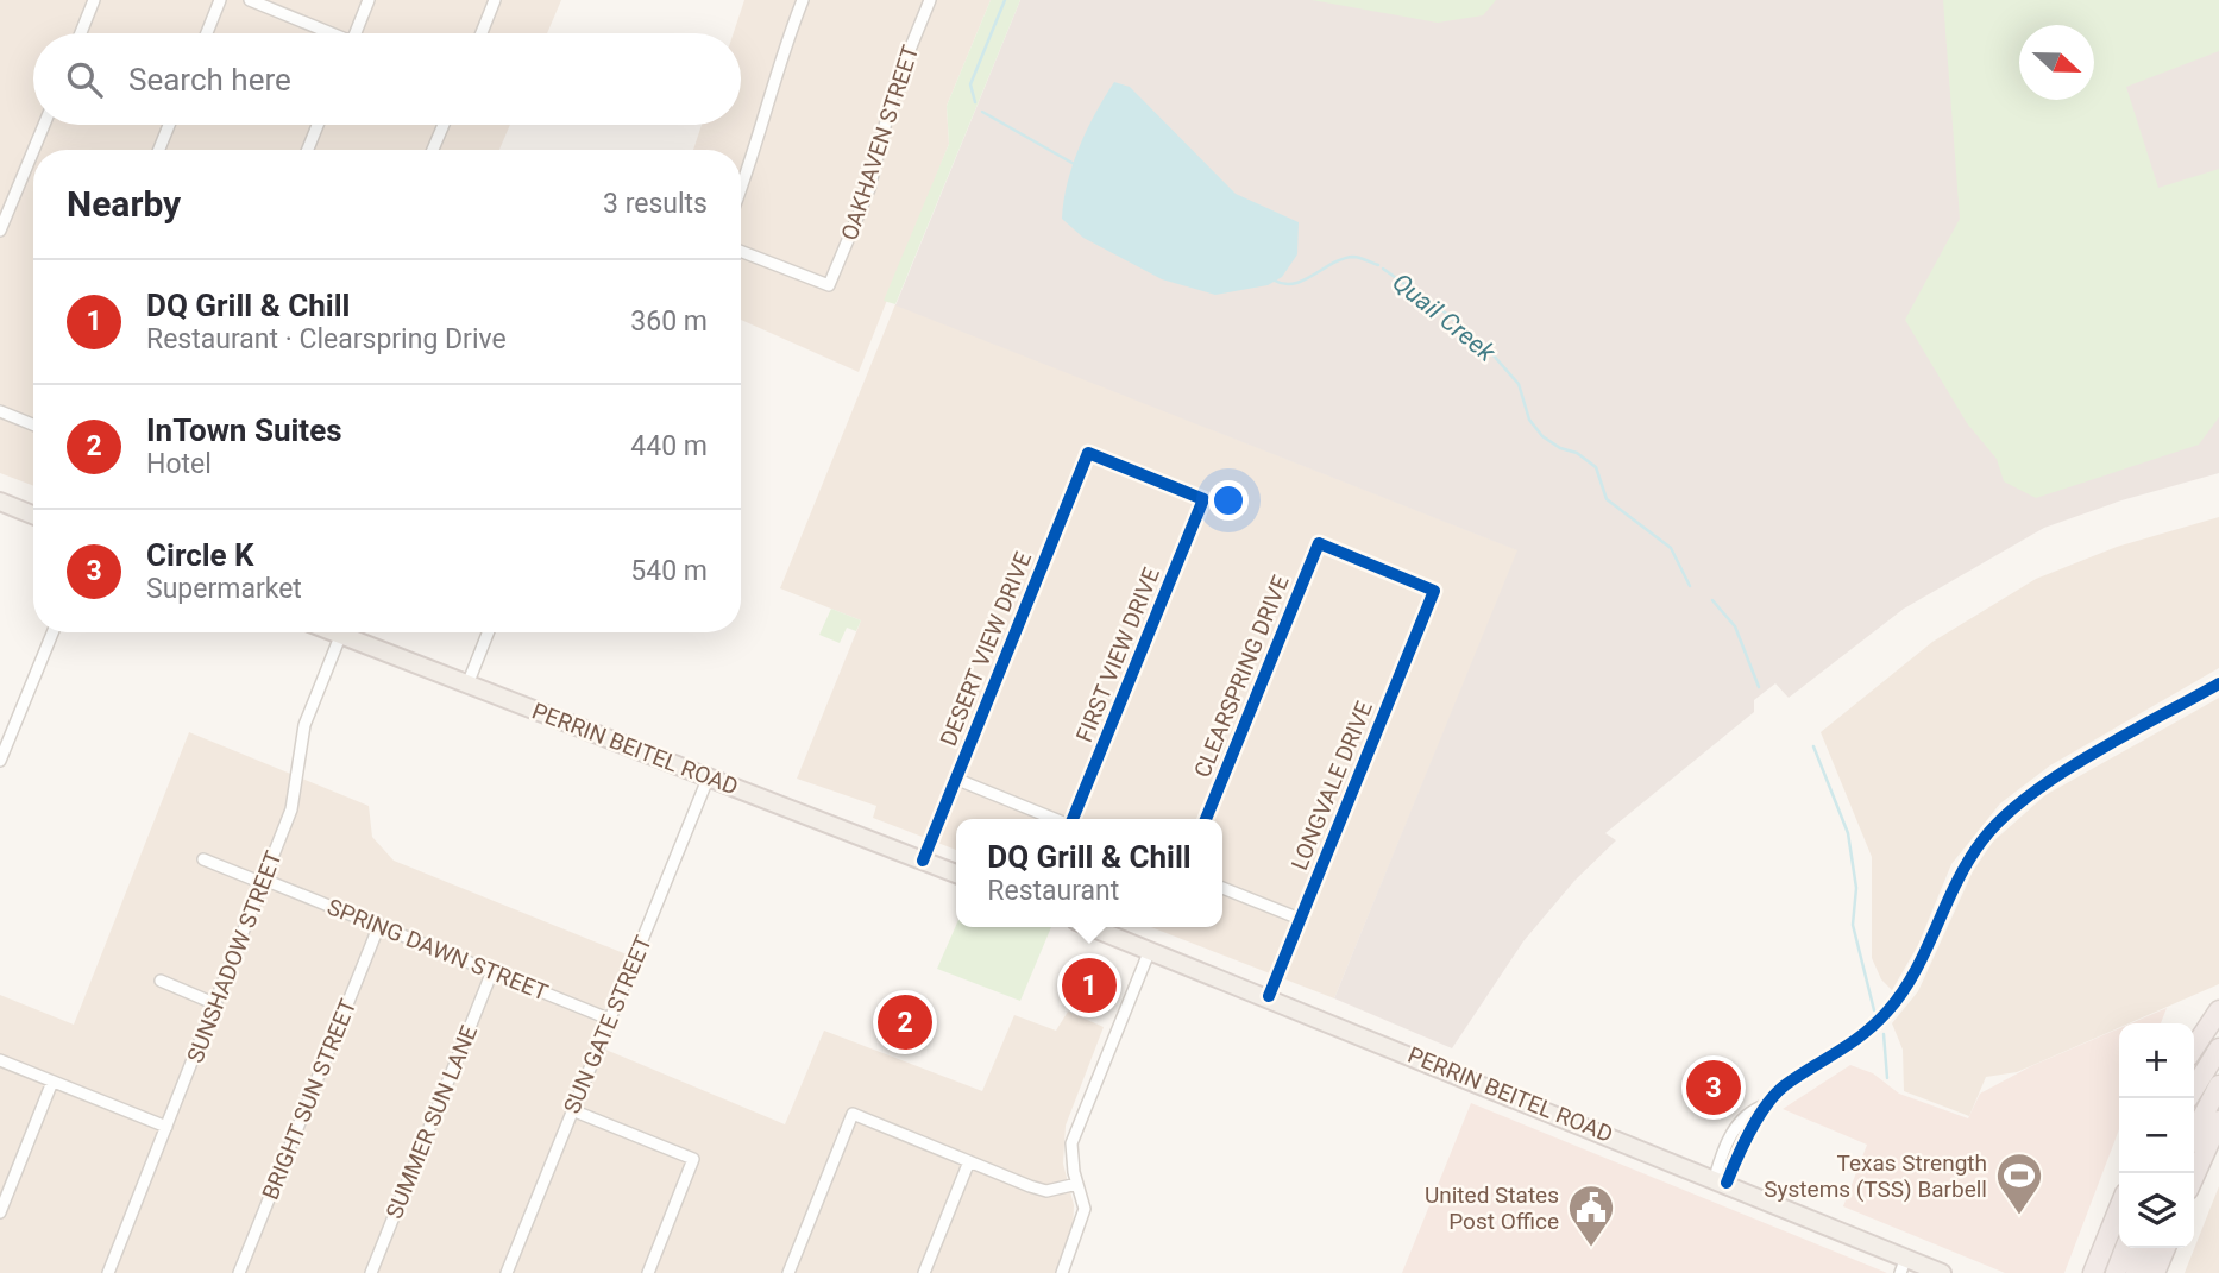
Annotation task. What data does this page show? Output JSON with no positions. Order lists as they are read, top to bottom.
{
  "streets": {
    "main road": ["PERRIN BEITEL ROAD"],
    "street": [
      "OAKHAVEN STREET",
      "DESERT VIEW DRIVE",
      "FIRST VIEW DRIVE",
      "CLEARSPRING DRIVE",
      "LONGVALE DRIVE",
      "SPRING DAWN STREET",
      "SUNSHADOW STREET",
      "SUN GATE STREET",
      "BRIGHT SUN STREET",
      "SUMMER SUN LANE"
    ]
  },
  "crossings": [
    ["DESERT VIEW DRIVE", "FIRST VIEW DRIVE"],
    ["DESERT VIEW DRIVE", "PERRIN BEITEL ROAD"],
    ["CLEARSPRING DRIVE", "LONGVALE DRIVE"],
    ["PERRIN BEITEL ROAD", "LONGVALE DRIVE"],
    ["PERRIN BEITEL ROAD", "SUN GATE STREET"],
    ["SPRING DAWN STREET", "SUNSHADOW STREET"],
    ["SPRING DAWN STREET", "SUN GATE STREET"],
    ["SPRING DAWN STREET", "BRIGHT SUN STREET"],
    ["SPRING DAWN STREET", "SUMMER SUN LANE"]
  ],
  "water": ["Quail Creek"],
  "places": {
    "sports": ["Texas Strength Systems (TSS) Barbell"],
    "public building": ["United States Post Office"]
  },
  "north": "right",
  "page": {
    "search": "Search here",
    "heading": ["Nearby", "3 results"],
    "list": [
      {
        "mark": "1",
        "name": "DQ Grill & Chill",
        "note": "Restaurant · Clearspring Drive",
        "value": "360 m"
      },
      {
        "mark": "2",
        "name": "InTown Suites",
        "note": "Hotel",
        "value": "440 m"
      },
      {
        "mark": "3",
        "name": "Circle K",
        "note": "Supermarket",
        "value": "540 m"
      }
    ],
    "popup": ["DQ Grill & Chill", "Restaurant"],
    "pins": ["1", "2", "3"],
    "map_buttons": ["+", "−"]
  }
}
